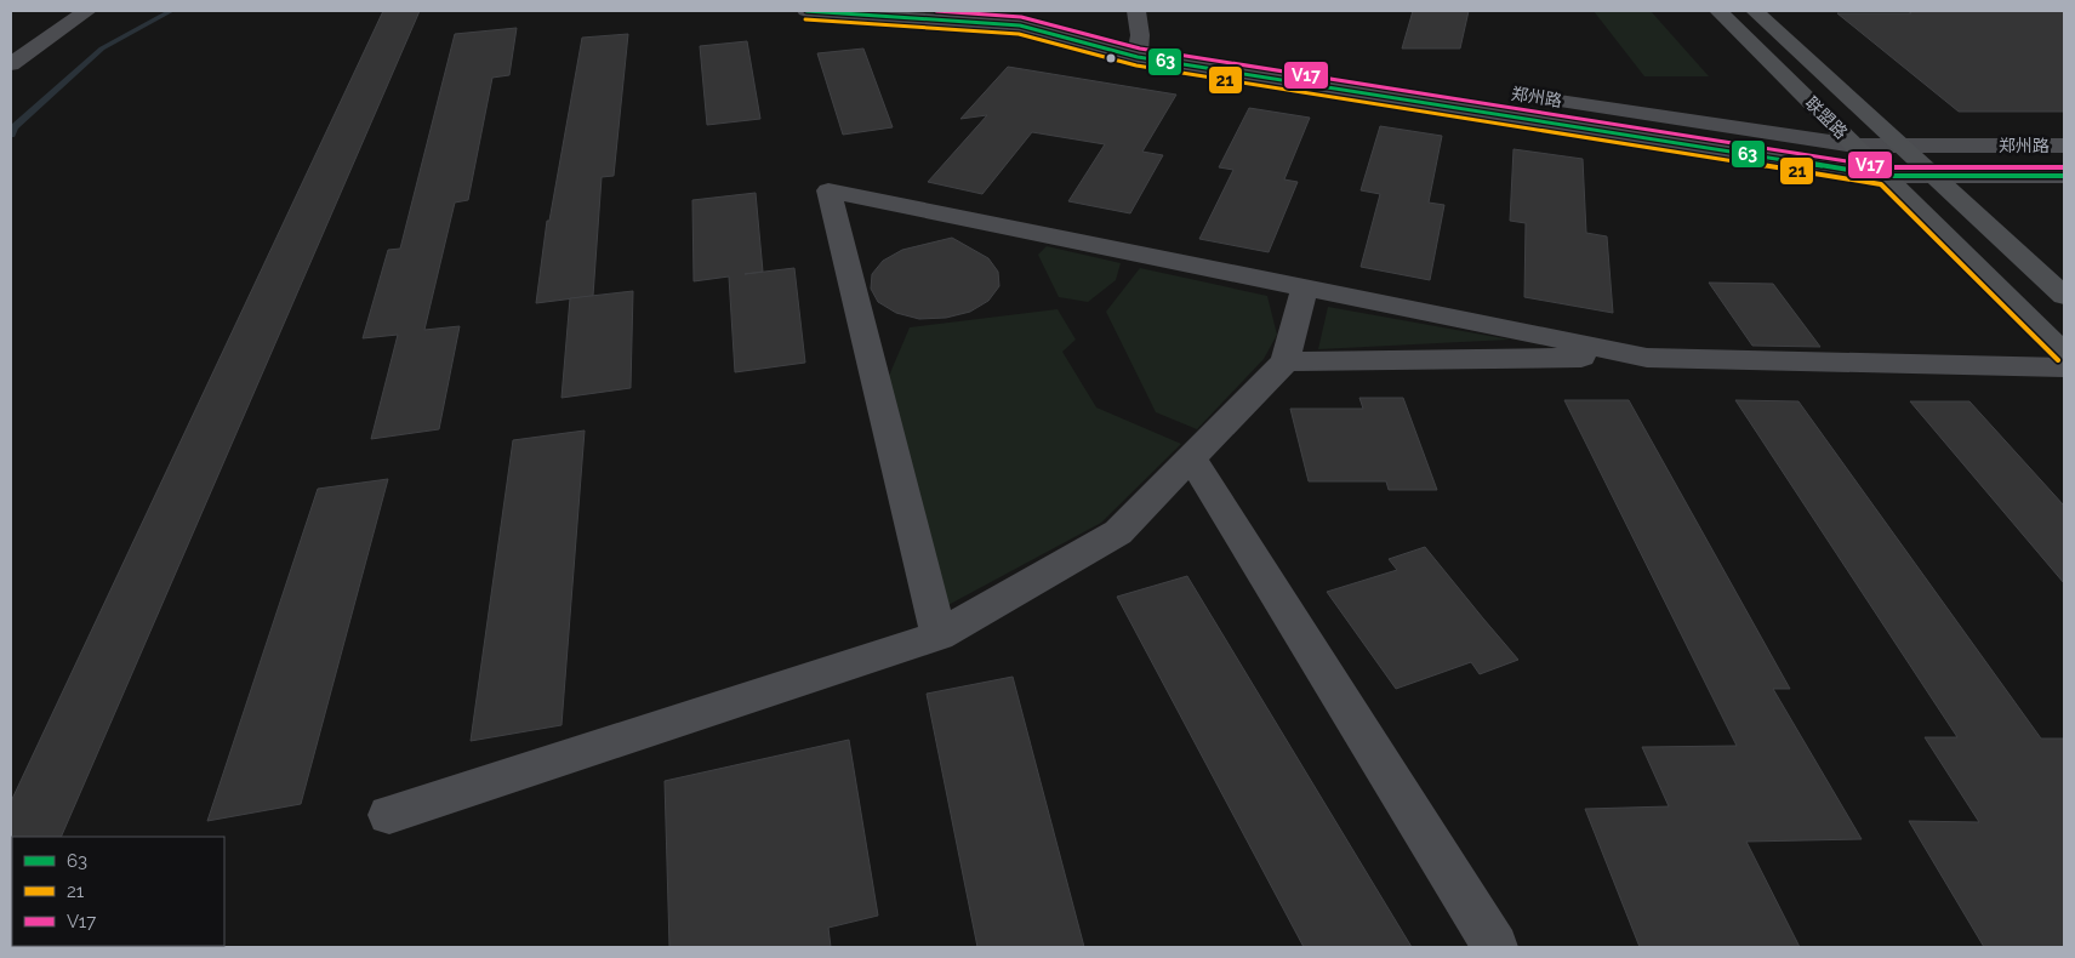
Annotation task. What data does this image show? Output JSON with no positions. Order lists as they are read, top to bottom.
{
  "streets": {
    "main road": ["联盟路"],
    "street": ["郑州路"]
  },
  "crossings": [
    ["郑州路", "联盟路"]
  ],
  "lines": ["transit line 63", "transit line V17", "transit line 21"],
  "legend": ["63", "21", "V17"]
}
